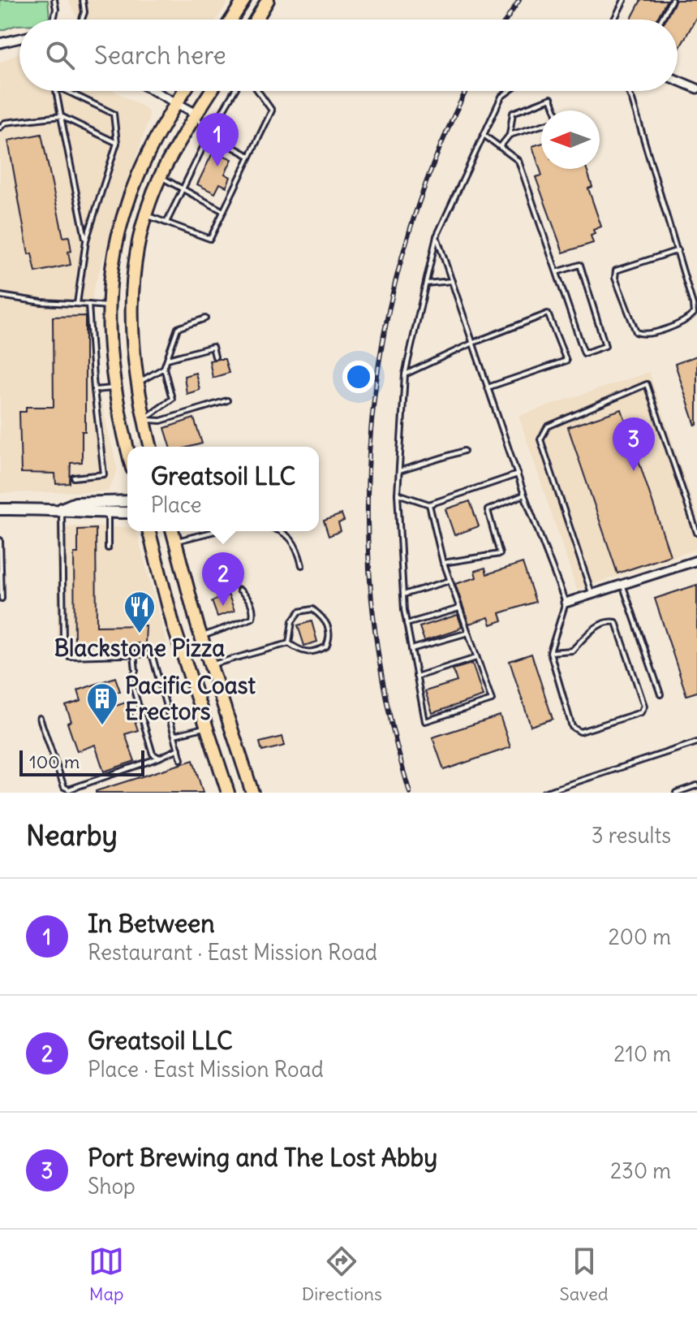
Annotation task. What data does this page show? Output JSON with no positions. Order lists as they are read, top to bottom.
{
  "places": {
    "restaurant": ["Blackstone Pizza"],
    "building": ["Pacific Coast Erectors"]
  },
  "scale_bar": "100 m",
  "north": "left",
  "page": {
    "search": "Search here",
    "pins": ["1", "3", "2"],
    "popup": ["Greatsoil LLC", "Place"],
    "scale": "100 m",
    "heading": ["Nearby", "3 results"],
    "list": [
      {
        "mark": "1",
        "name": "In Between",
        "note": "Restaurant · East Mission Road",
        "value": "200 m"
      },
      {
        "mark": "2",
        "name": "Greatsoil LLC",
        "note": "Place · East Mission Road",
        "value": "210 m"
      },
      {
        "mark": "3",
        "name": "Port Brewing and The Lost Abby",
        "note": "Shop",
        "value": "230 m"
      }
    ],
    "nav": ["Map", "Directions", "Saved"]
  }
}
